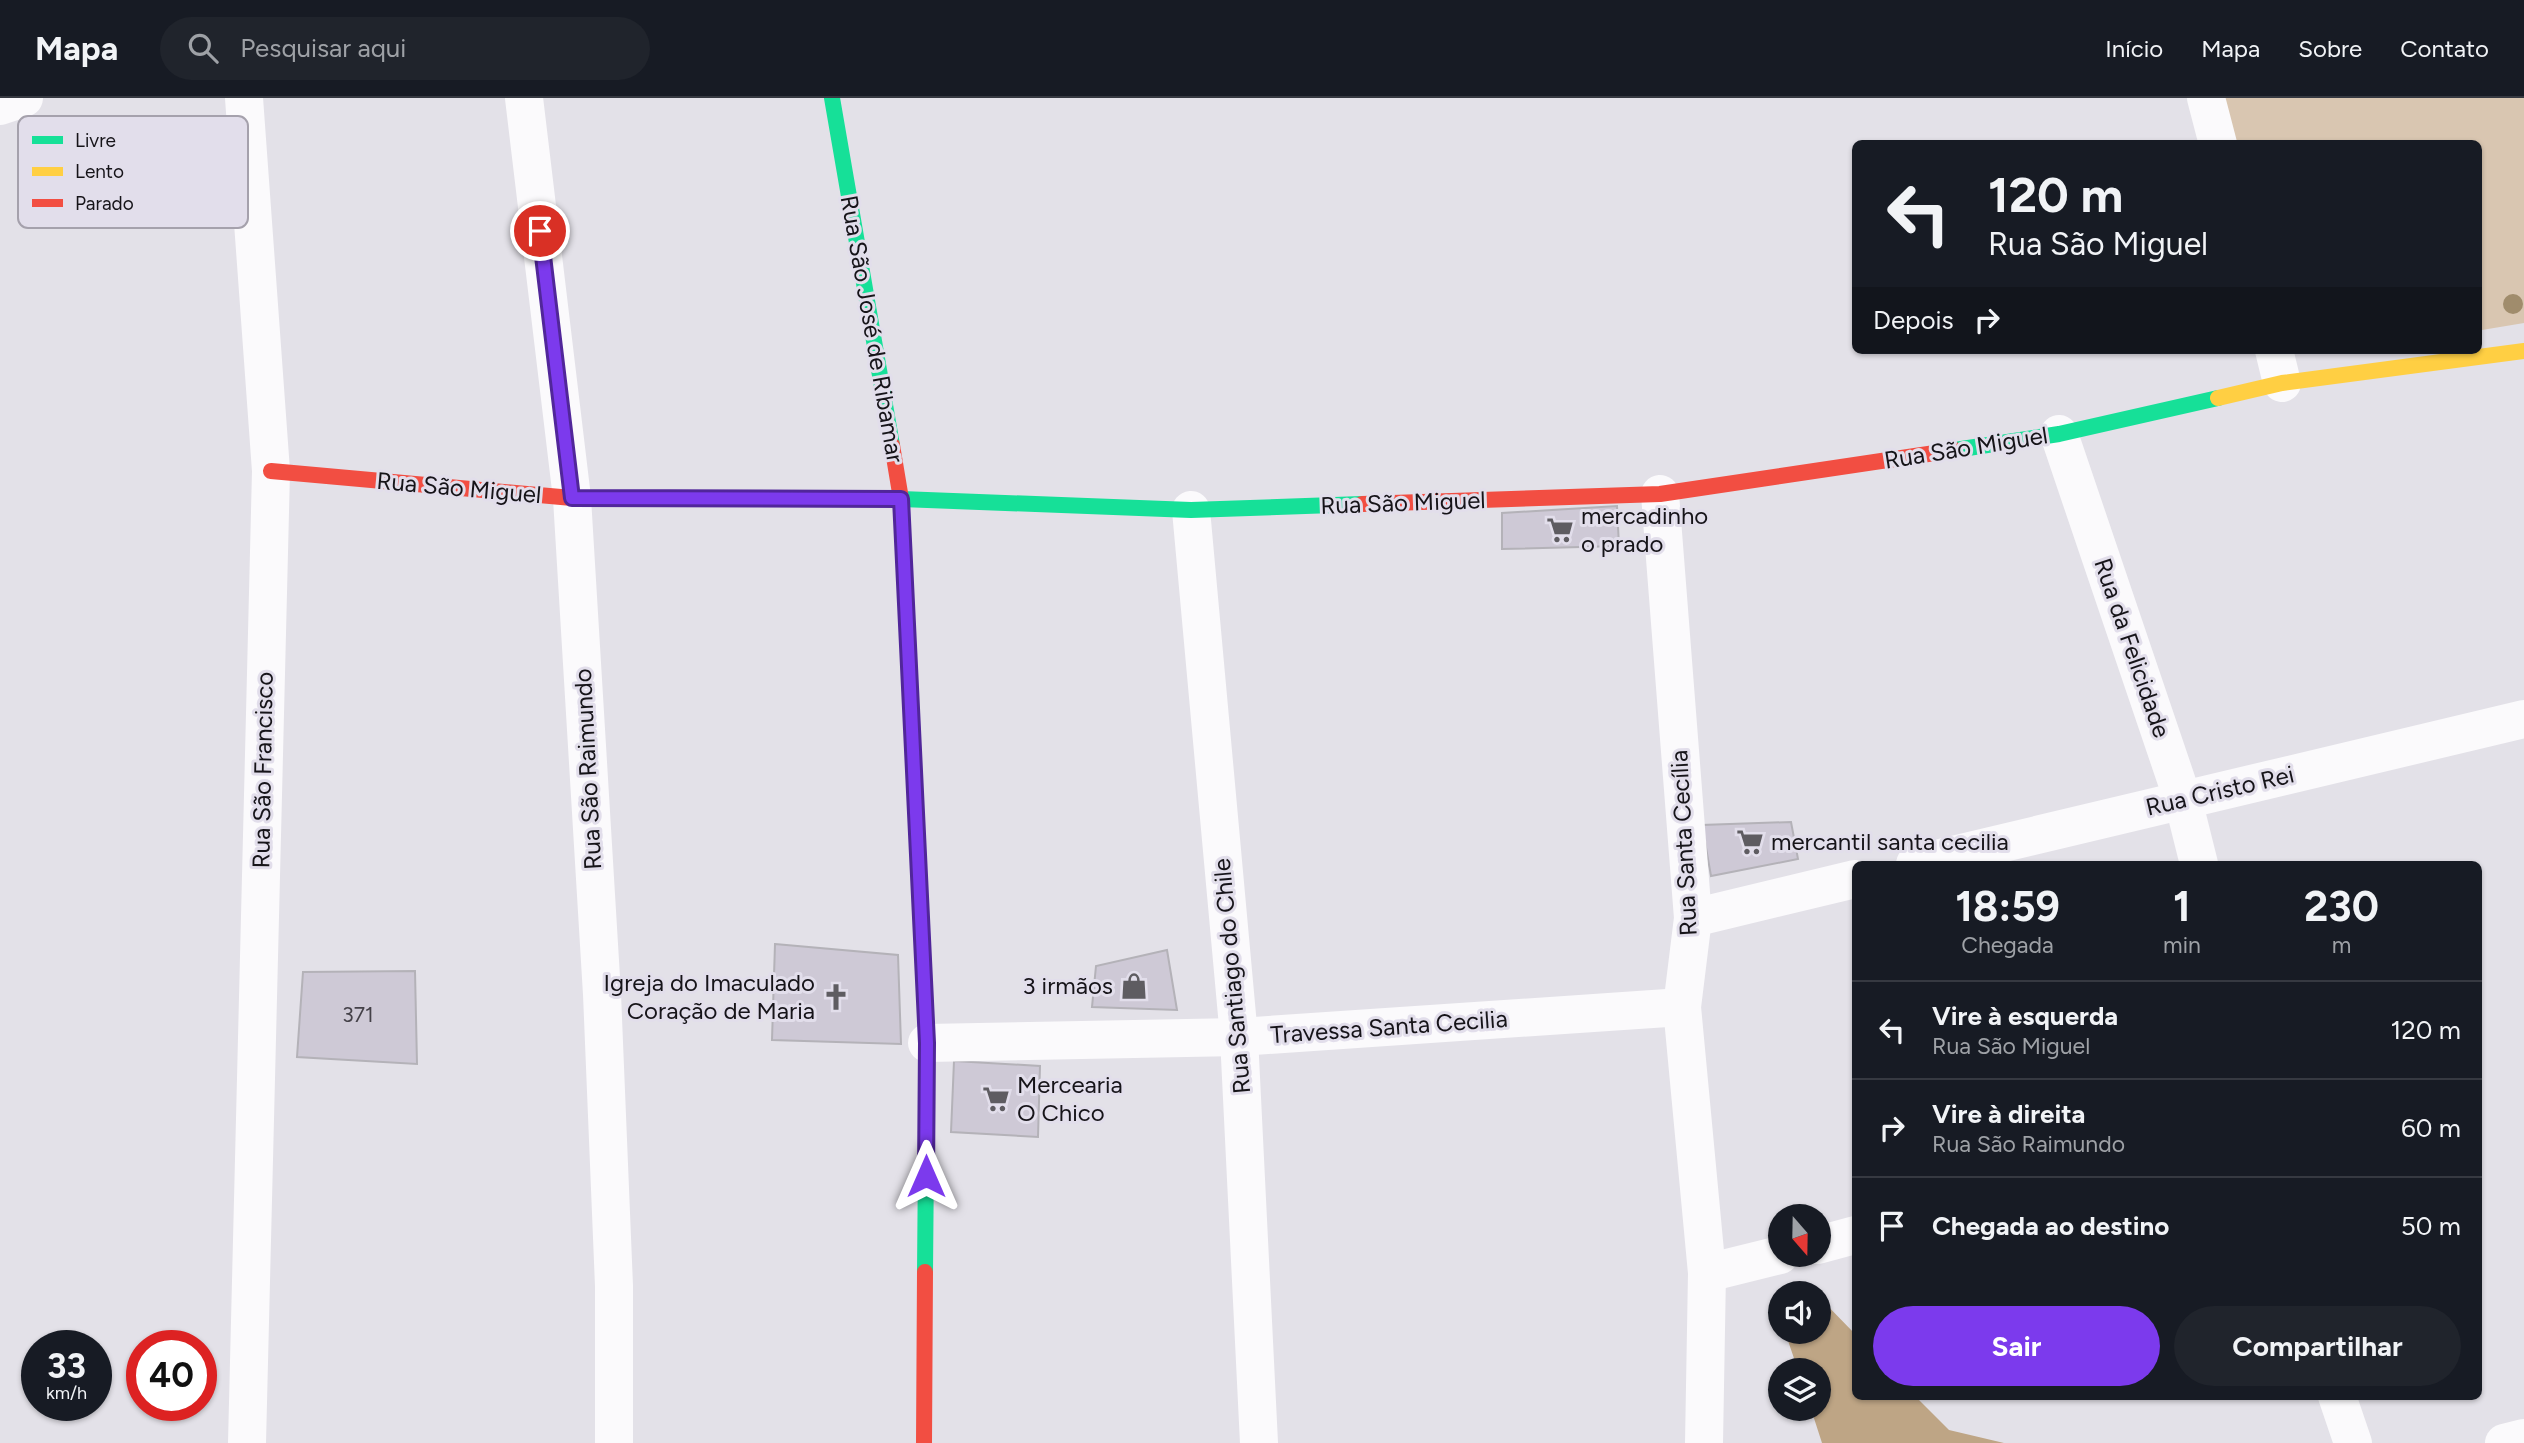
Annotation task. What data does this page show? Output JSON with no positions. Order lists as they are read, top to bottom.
{
  "streets": {
    "street": [
      "Rua São José de Ribamar",
      "Rua São Miguel",
      "Rua da Felicidade",
      "Rua São Raimundo",
      "Rua São Francisco",
      "Rua Cristo Rei",
      "Rua Santa Cecília",
      "Rua Santiago do Chile",
      "Travessa Santa Cecilia"
    ]
  },
  "crossings": [
    ["Rua São José de Ribamar", "Rua São Miguel"],
    ["Rua São José de Ribamar", "Travessa Santa Cecilia"],
    ["Rua São Miguel", "Rua da Felicidade"],
    ["Rua São Miguel", "Rua São Raimundo"],
    ["Rua São Miguel", "Rua São Francisco"],
    ["Rua São Miguel", "Rua Santa Cecília"],
    ["Rua São Miguel", "Rua Santiago do Chile"],
    ["Rua da Felicidade", "Rua Cristo Rei"],
    ["Rua Santa Cecília", "Travessa Santa Cecilia"],
    ["Rua Santiago do Chile", "Travessa Santa Cecilia"]
  ],
  "places": {
    "supermarket": ["mercadinho o prado", "mercantil santa cecilia", "Mercearia O Chico"],
    "shop": ["3 irmãos"],
    "church": ["Igreja do Imaculado Coração de Maria"]
  },
  "house_numbers": ["371"],
  "legend": ["Livre", "Lento", "Parado"],
  "north": "bottom",
  "page": {
    "header": "Mapa",
    "search": "Pesquisar aqui",
    "nav": [
      "Início",
      "Mapa",
      "Sobre",
      "Contato"
    ],
    "turn": ["120 m", "Rua São Miguel"],
    "then": "Depois",
    "eta": [
      "18:59",
      "Chegada",
      "1",
      "min",
      "230",
      "m"
    ],
    "list": [
      {
        "name": "Vire à esquerda",
        "note": "Rua São Miguel",
        "value": "120 m"
      },
      {
        "name": "Vire à direita",
        "note": "Rua São Raimundo",
        "value": "60 m"
      },
      {
        "name": "Chegada ao destino",
        "value": "50 m"
      }
    ],
    "buttons": ["Sair", "Compartilhar"],
    "speed": "33 km/h",
    "limit": "40"
  }
}
